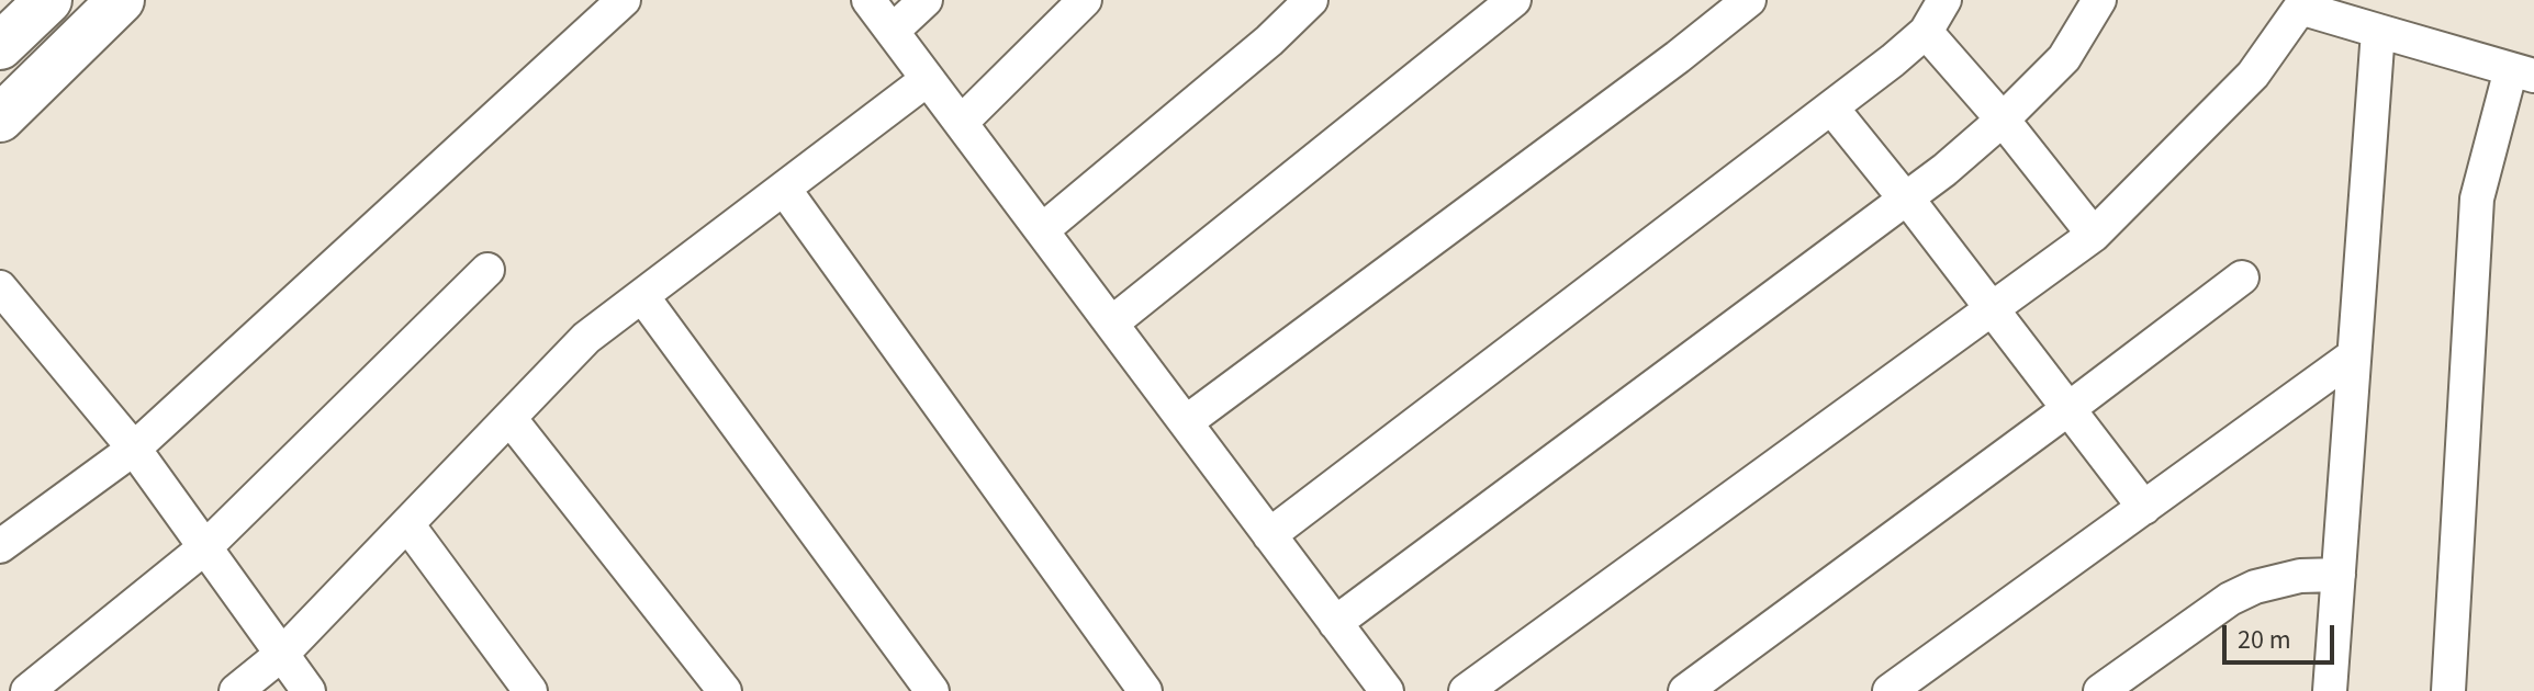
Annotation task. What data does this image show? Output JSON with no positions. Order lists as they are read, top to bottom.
{
  "scale_bar": "20 m"
}
